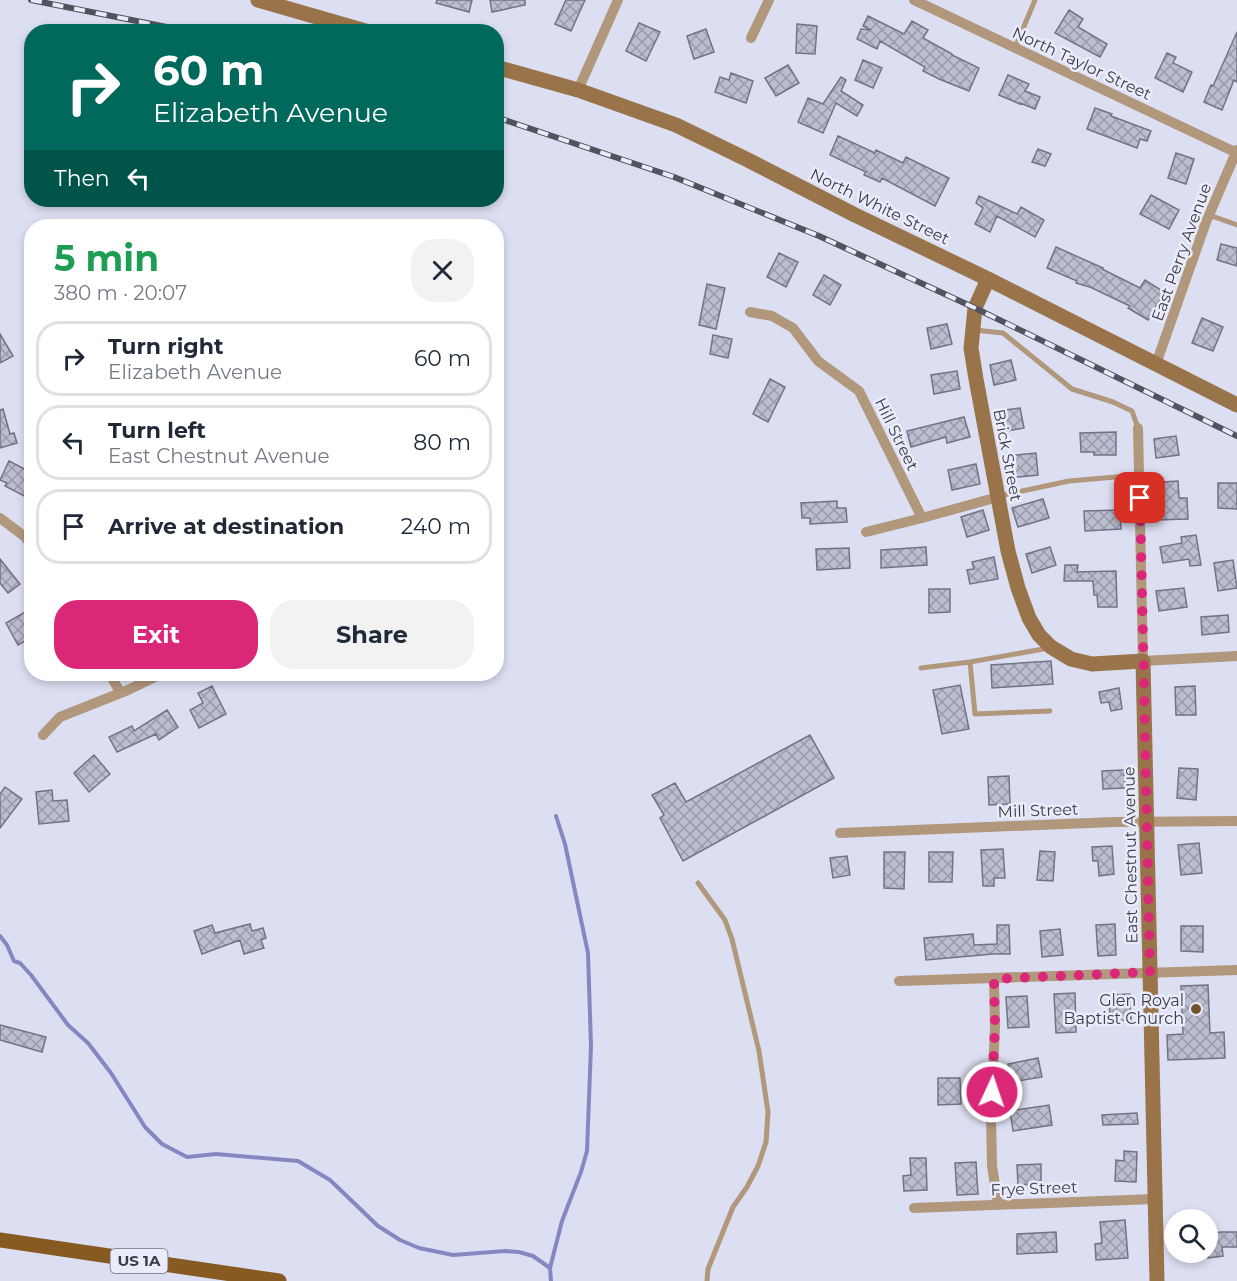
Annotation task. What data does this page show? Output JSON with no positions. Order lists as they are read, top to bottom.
{
  "streets": {
    "main road": ["US 1A"],
    "street": [
      "North Taylor Street",
      "North White Street",
      "East Perry Avenue",
      "Hill Street",
      "Brick Street",
      "Mill Street",
      "East Chestnut Avenue",
      "Frye Street"
    ]
  },
  "crossings": [
    ["North Taylor Street", "East Perry Avenue"],
    ["North White Street", "East Perry Avenue"],
    ["North White Street", "Brick Street"],
    ["Brick Street", "East Chestnut Avenue"],
    ["Mill Street", "East Chestnut Avenue"],
    ["East Chestnut Avenue", "Frye Street"]
  ],
  "places": ["Glen Royal Baptist Church"],
  "page": {
    "turn": ["60 m", "Elizabeth Avenue"],
    "then": "Then",
    "heading": ["5 min", "380 m · 20:07"],
    "list": [
      {
        "name": "Turn right",
        "note": "Elizabeth Avenue",
        "value": "60 m"
      },
      {
        "name": "Turn left",
        "note": "East Chestnut Avenue",
        "value": "80 m"
      },
      {
        "name": "Arrive at destination",
        "value": "240 m"
      }
    ],
    "buttons": ["Exit", "Share"]
  }
}
